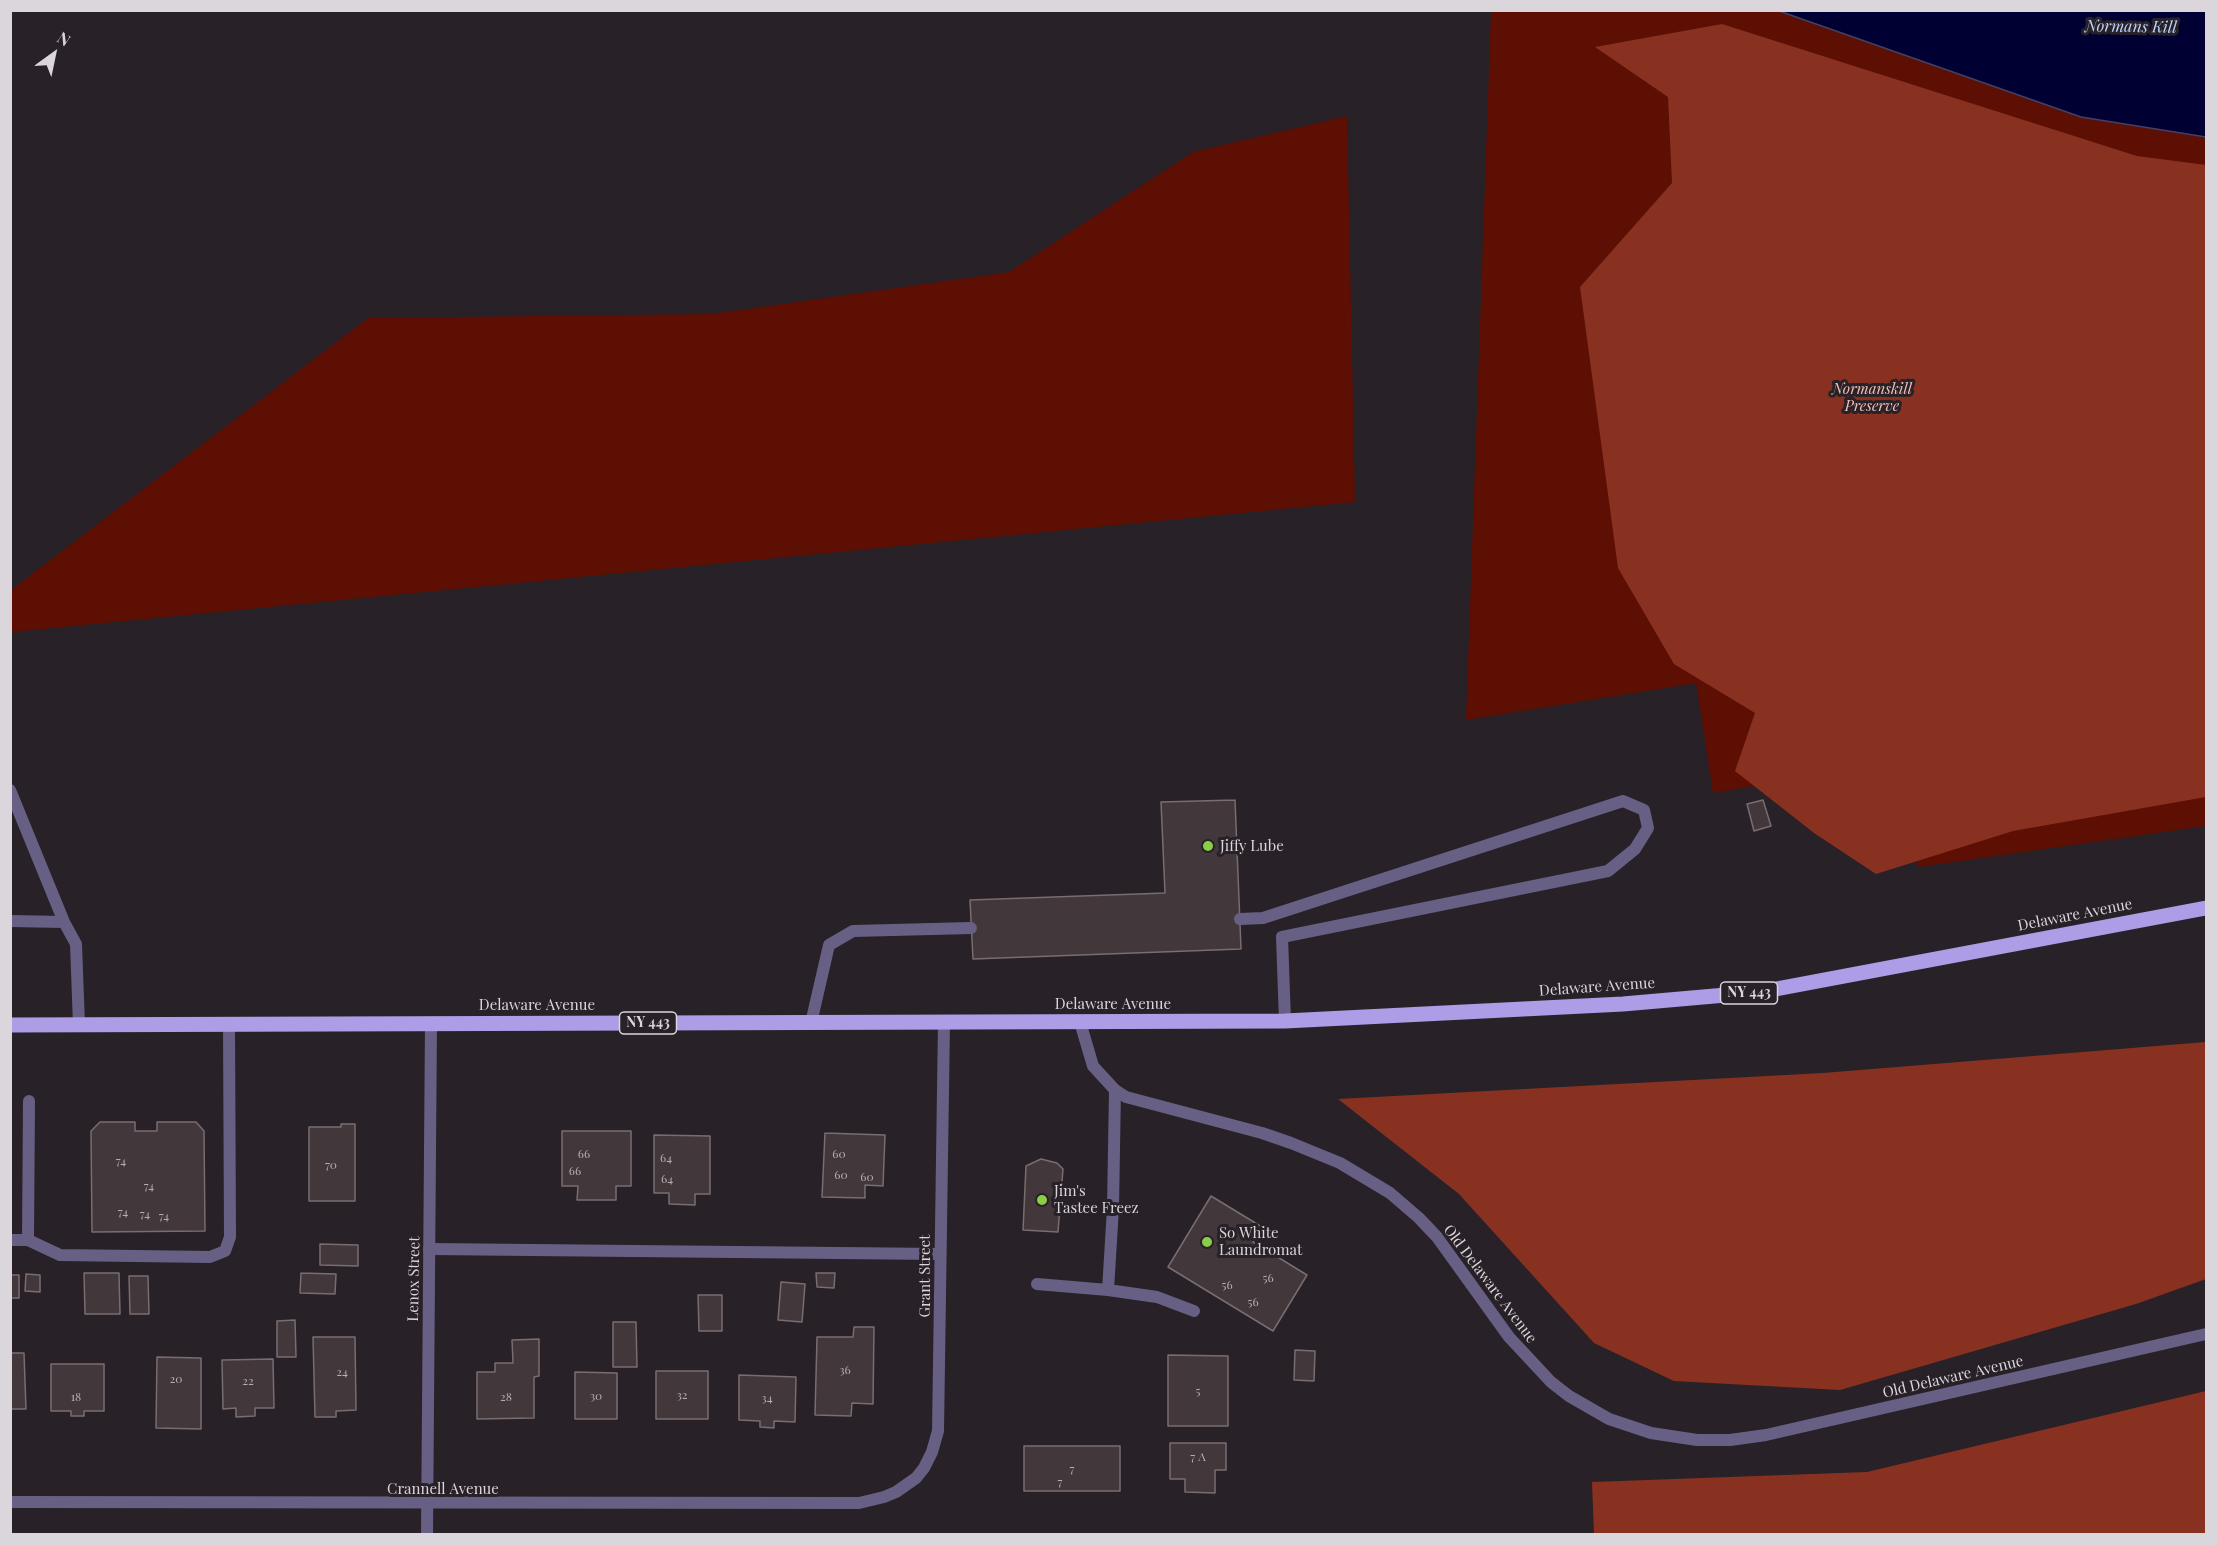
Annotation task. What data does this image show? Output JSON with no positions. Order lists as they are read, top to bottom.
{
  "streets": {
    "main road": ["Delaware Avenue", "NY 443"],
    "street": [
      "Grant Street",
      "Lenox Street",
      "Old Delaware Avenue",
      "Crannell Avenue"
    ]
  },
  "crossings": [
    ["Delaware Avenue", "Grant Street"],
    ["Delaware Avenue", "Lenox Street"],
    ["Delaware Avenue", "Old Delaware Avenue"],
    ["Grant Street", "Crannell Avenue"],
    ["Lenox Street", "Crannell Avenue"]
  ],
  "water": ["Normans Kill"],
  "parks": ["Normanskill Preserve"],
  "places": ["Jiffy Lube", "Jim's Tastee Freez", "So White Laundromat"],
  "house_numbers": [
    "66",
    "60",
    "64",
    "74",
    "70",
    "66",
    "60",
    "60",
    "64",
    "74",
    "74",
    "74",
    "74",
    "56",
    "56",
    "56",
    "36",
    "24",
    "20",
    "22",
    "5",
    "32",
    "30",
    "18",
    "28",
    "34",
    "7 A",
    "7",
    "7"
  ],
  "north": "top right"
}
